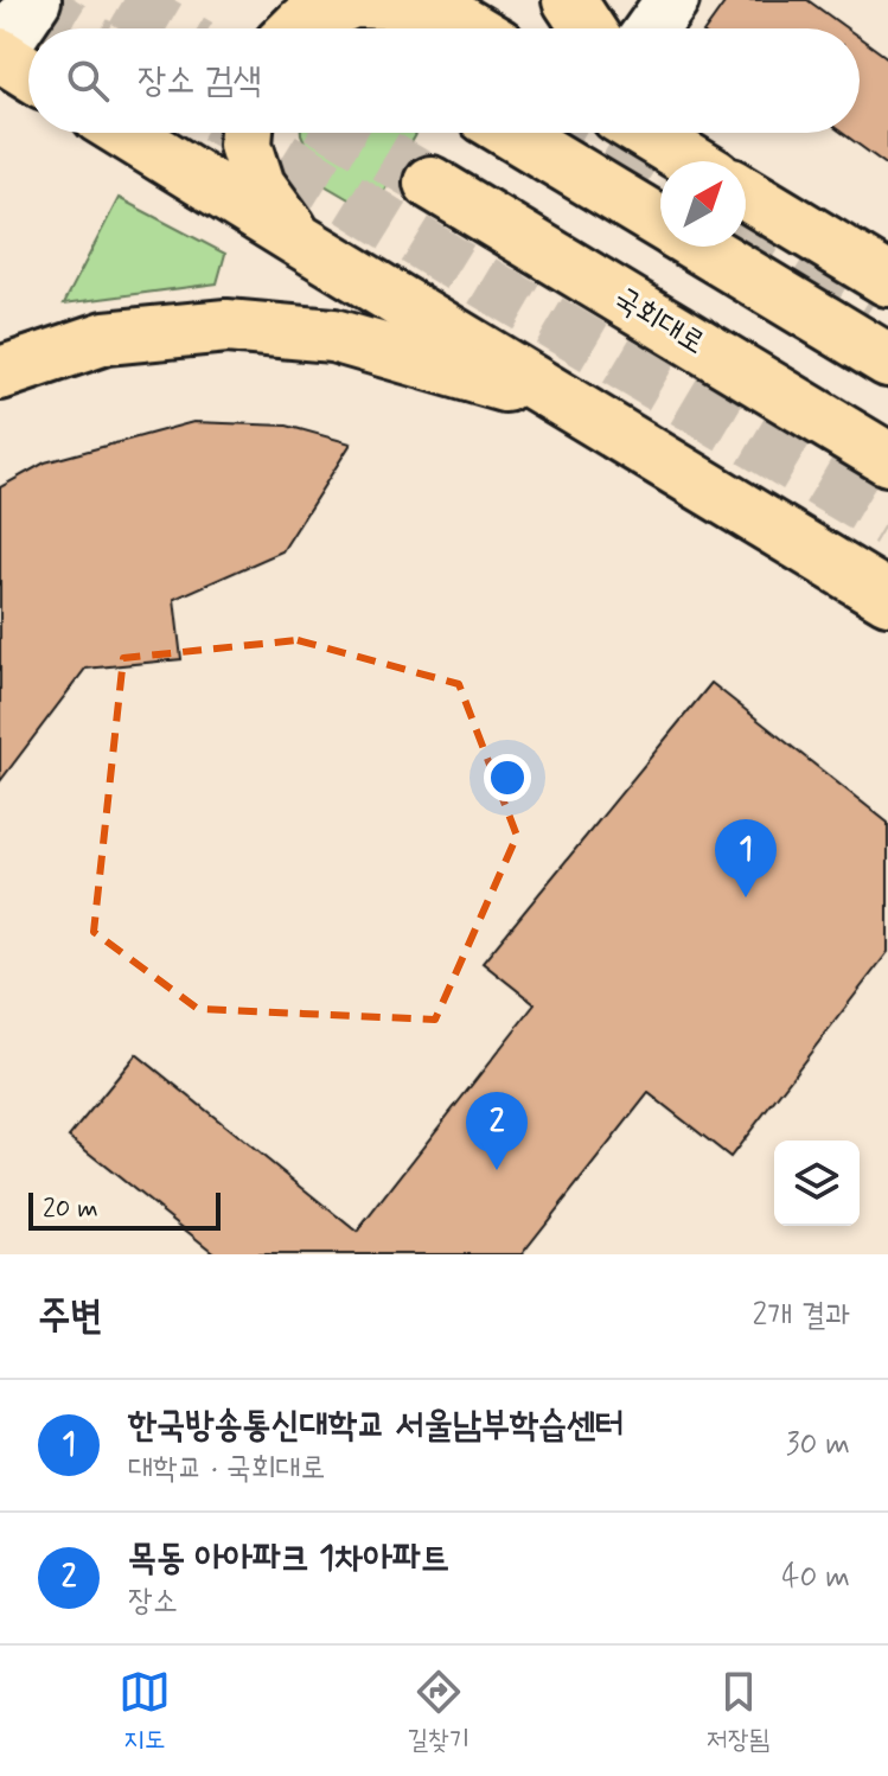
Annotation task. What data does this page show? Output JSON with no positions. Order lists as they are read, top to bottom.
{
  "streets": {
    "main road": ["국회대로"]
  },
  "scale_bar": "20 m",
  "north": "top right",
  "page": {
    "search": "장소 검색",
    "pins": ["1", "2"],
    "scale": "20 m",
    "heading": ["주변", "2개 결과"],
    "list": [
      {
        "mark": "1",
        "name": "한국방송통신대학교 서울남부학습센터",
        "note": "대학교 · 국회대로",
        "value": "30 m"
      },
      {
        "mark": "2",
        "name": "목동 아아파크 1차아파트",
        "note": "장소",
        "value": "40 m"
      }
    ],
    "nav": ["지도", "길찾기", "저장됨"]
  }
}
